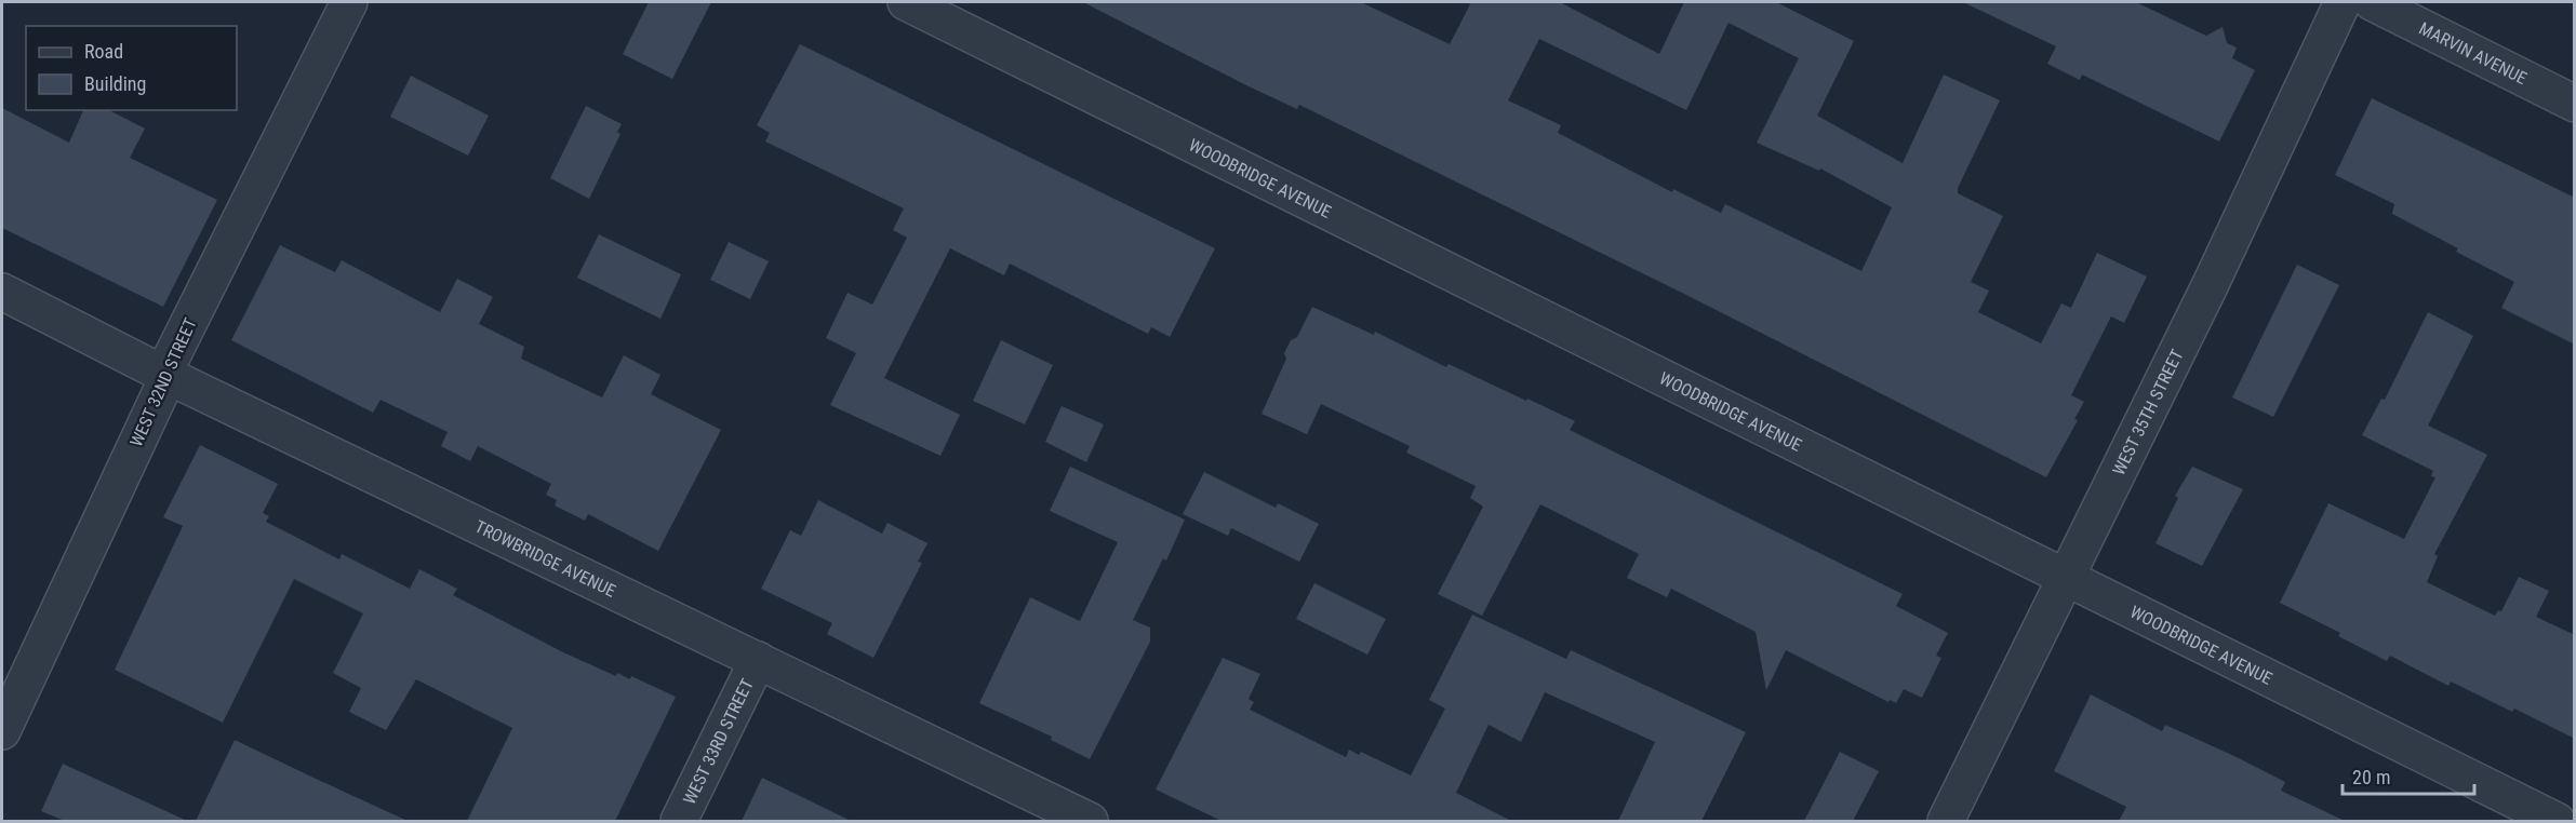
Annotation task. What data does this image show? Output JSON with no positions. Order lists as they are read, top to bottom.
{
  "streets": {
    "street": [
      "MARVIN AVENUE",
      "WOODBRIDGE AVENUE",
      "WEST 32ND STREET",
      "WEST 35TH STREET",
      "TROWBRIDGE AVENUE",
      "WEST 33RD STREET"
    ]
  },
  "crossings": [
    ["WOODBRIDGE AVENUE", "WEST 35TH STREET"],
    ["WEST 32ND STREET", "TROWBRIDGE AVENUE"],
    ["TROWBRIDGE AVENUE", "WEST 33RD STREET"]
  ],
  "legend": ["Road", "Building"],
  "scale_bar": "20 m"
}
